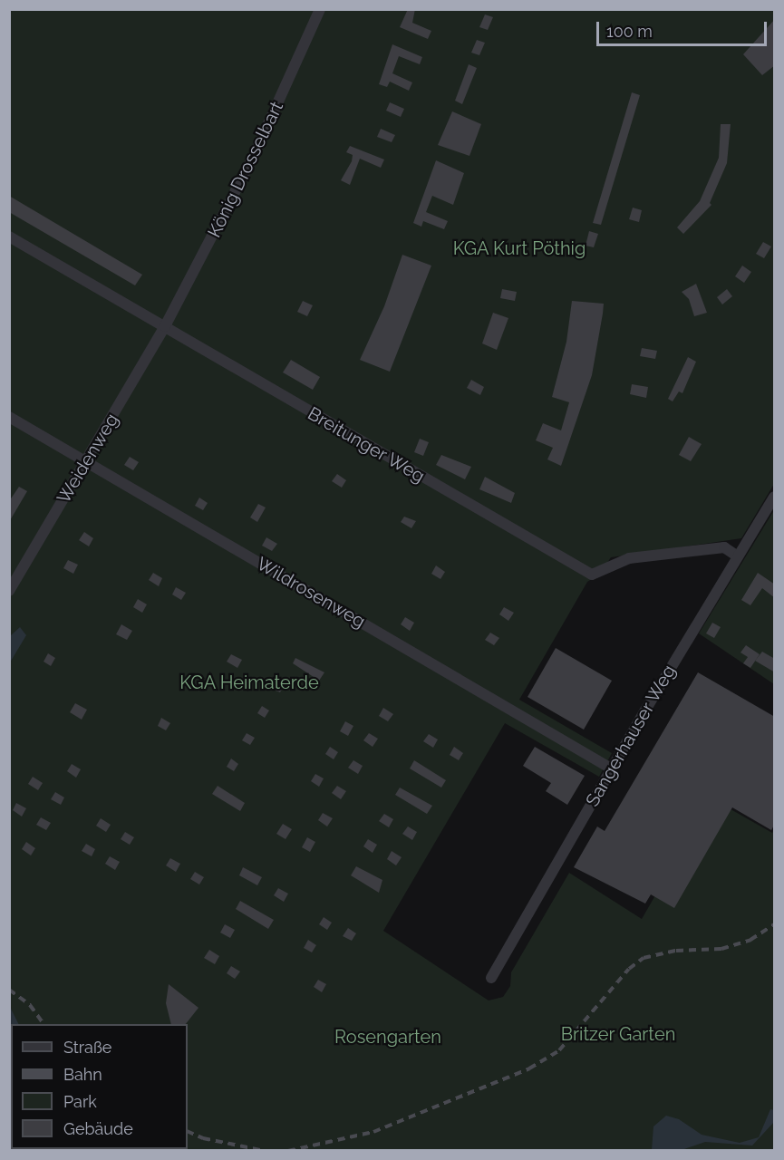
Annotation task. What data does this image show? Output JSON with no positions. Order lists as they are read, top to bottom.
{
  "streets": {
    "street": [
      "König Drosselbart",
      "Breitunger Weg",
      "Weidenweg",
      "Wildrosenweg",
      "Sangerhauser Weg"
    ]
  },
  "crossings": [
    ["König Drosselbart", "Breitunger Weg"],
    ["König Drosselbart", "Weidenweg"],
    ["Breitunger Weg", "Weidenweg"],
    ["Breitunger Weg", "Sangerhauser Weg"],
    ["Weidenweg", "Wildrosenweg"],
    ["Wildrosenweg", "Sangerhauser Weg"]
  ],
  "parks": [
    "KGA Kurt Pöthig",
    "KGA Heimaterde",
    "Britzer Garten",
    "Rosengarten"
  ],
  "legend": [
    "Straße",
    "Bahn",
    "Park",
    "Gebäude"
  ],
  "scale_bar": "100 m"
}
